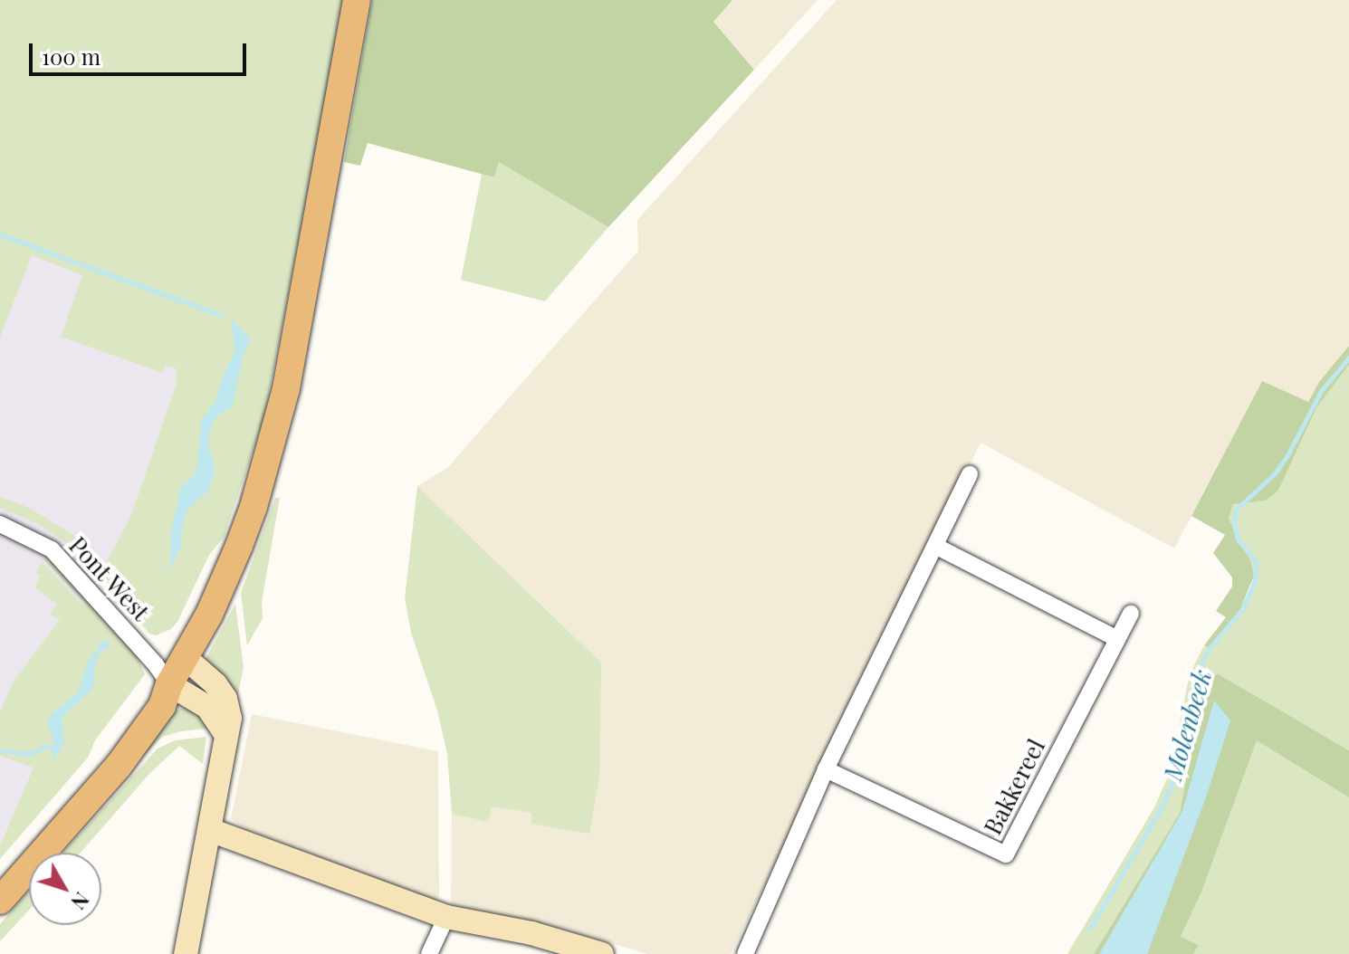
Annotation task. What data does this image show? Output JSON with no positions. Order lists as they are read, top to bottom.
{
  "streets": {
    "street": ["Pont West", "Bakkereel"]
  },
  "water": ["Molenbeek"],
  "scale_bar": "100 m",
  "north": "bottom right"
}
